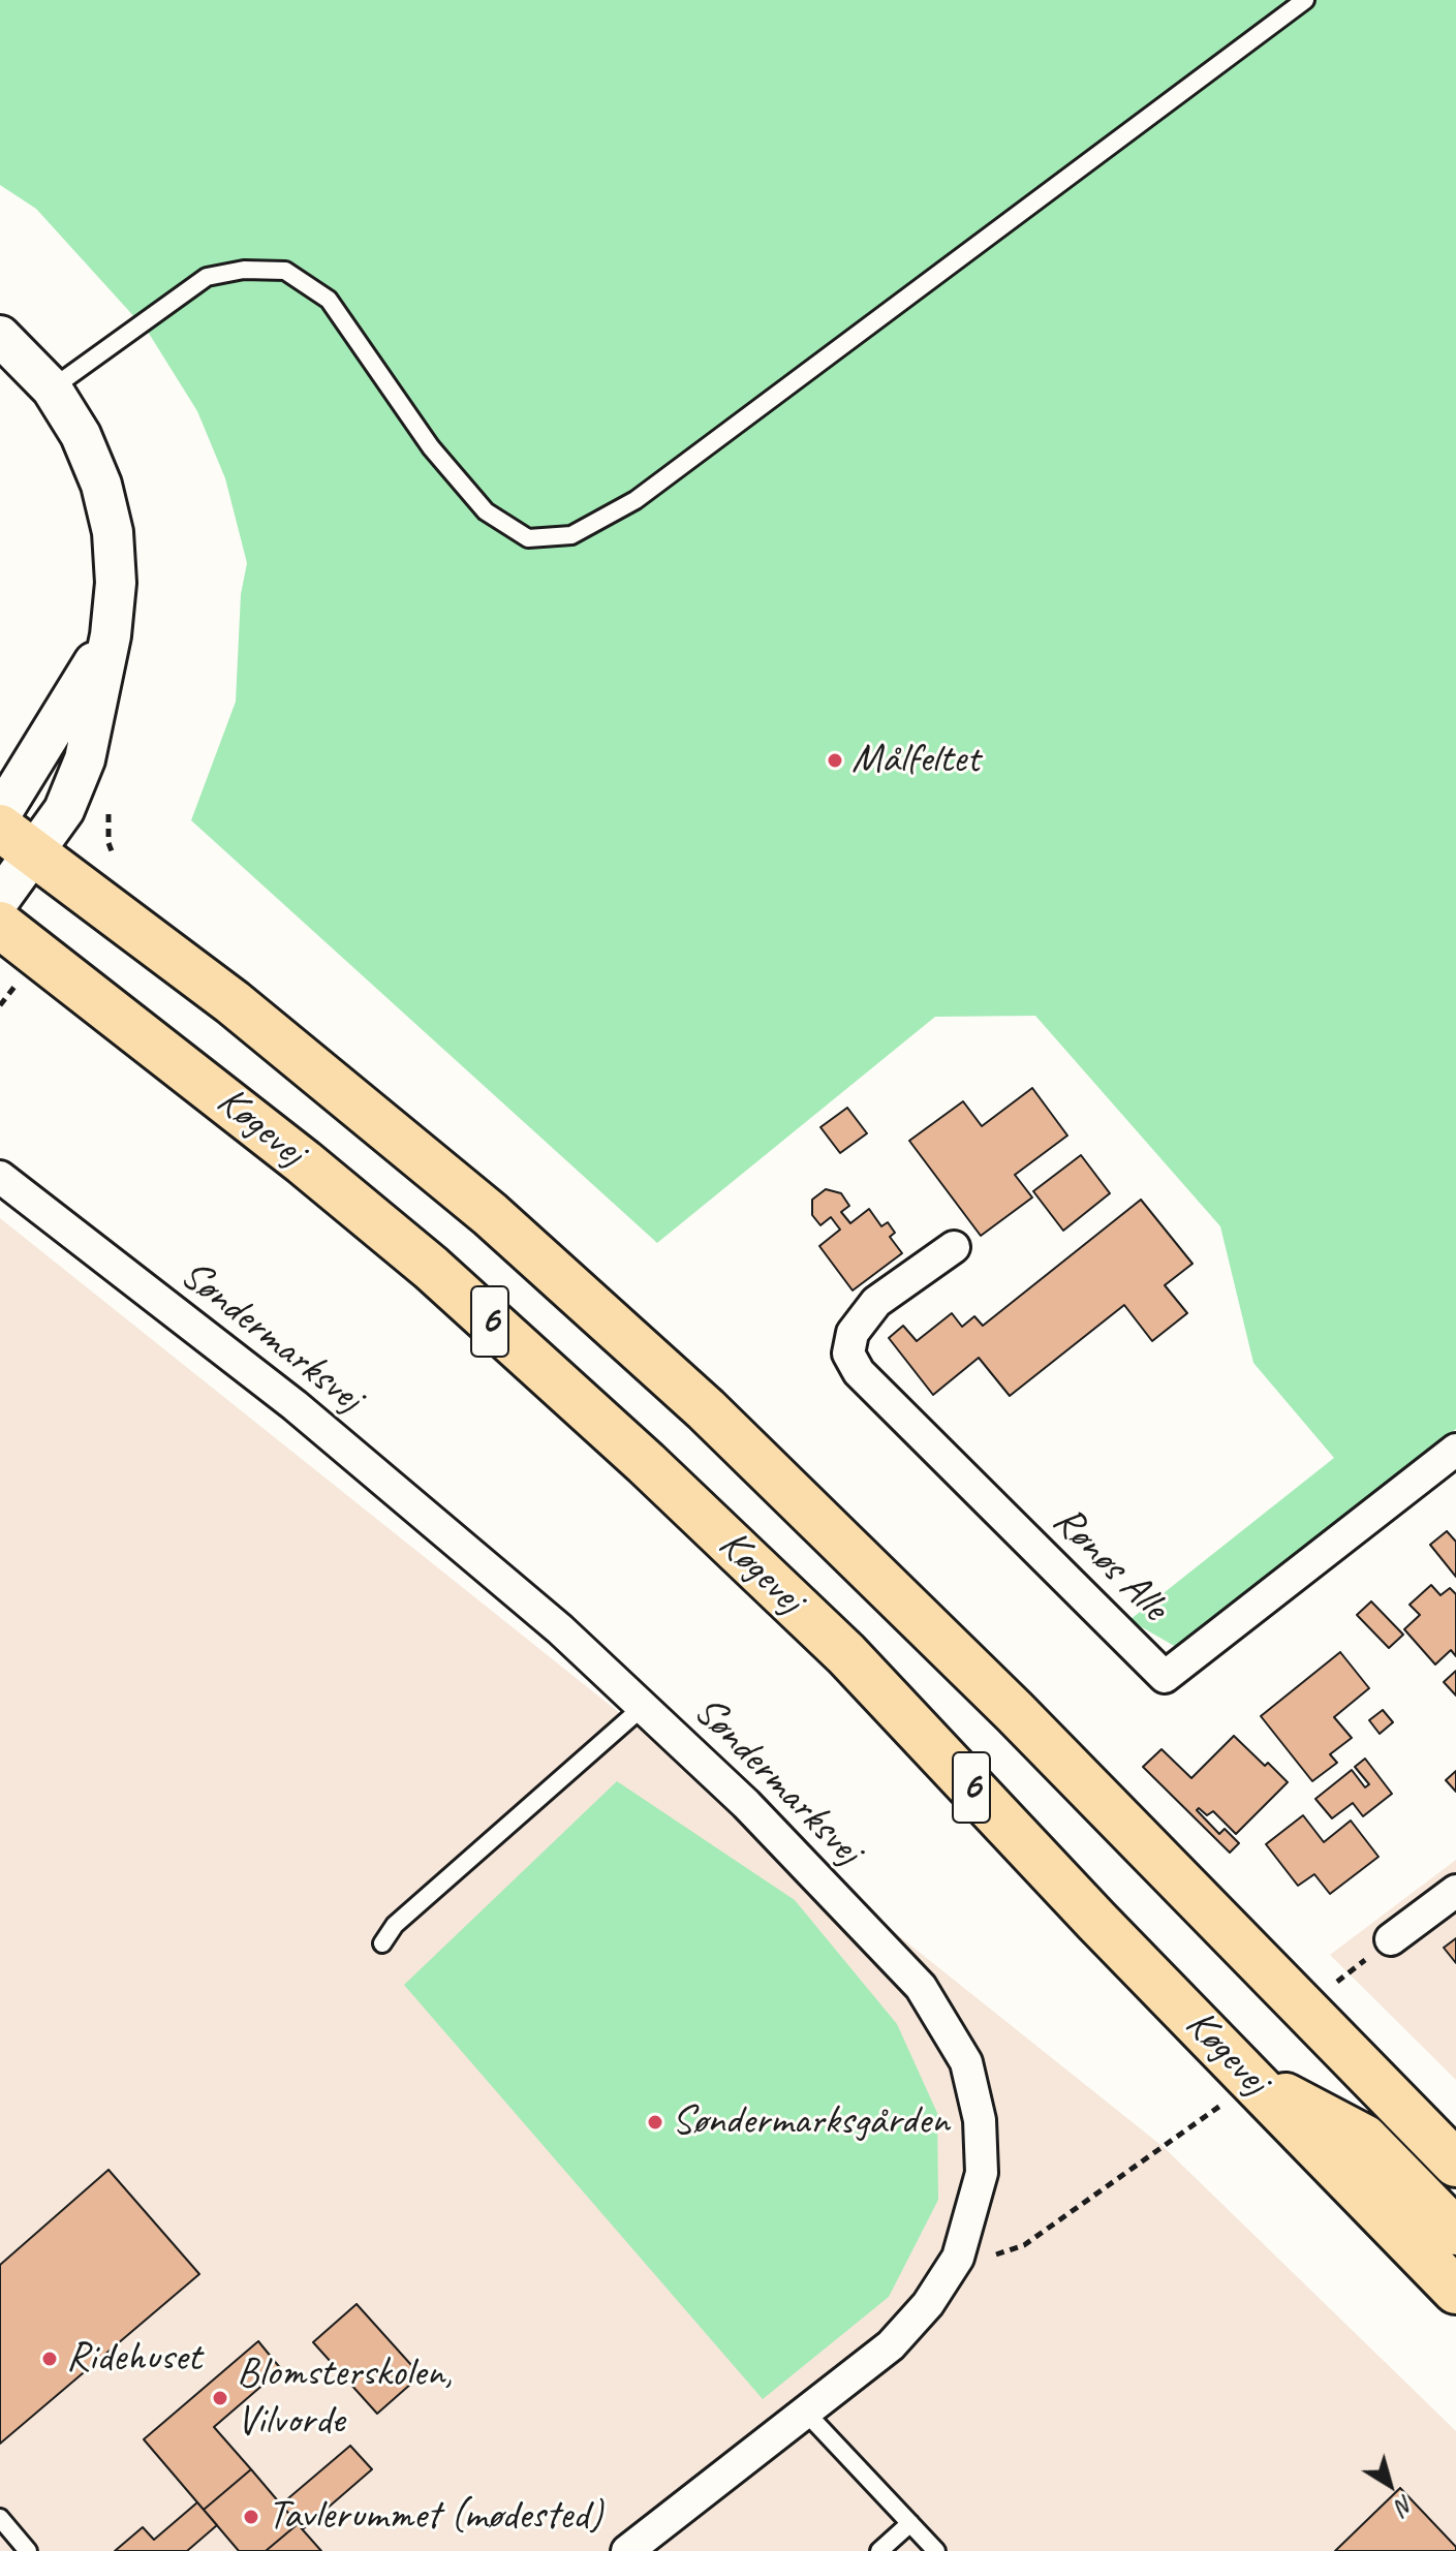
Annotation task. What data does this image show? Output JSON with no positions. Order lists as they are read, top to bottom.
{
  "streets": {
    "main road": ["Køgevej", "6"],
    "street": ["Søndermarksvej", "Rønøs Alle"]
  },
  "places": [
    "Målfeltet",
    "Søndermarksgården",
    "Ridehuset",
    "Blomsterskolen, Vilvorde",
    "Tavlerummet (mødested)"
  ],
  "north": "bottom right"
}
